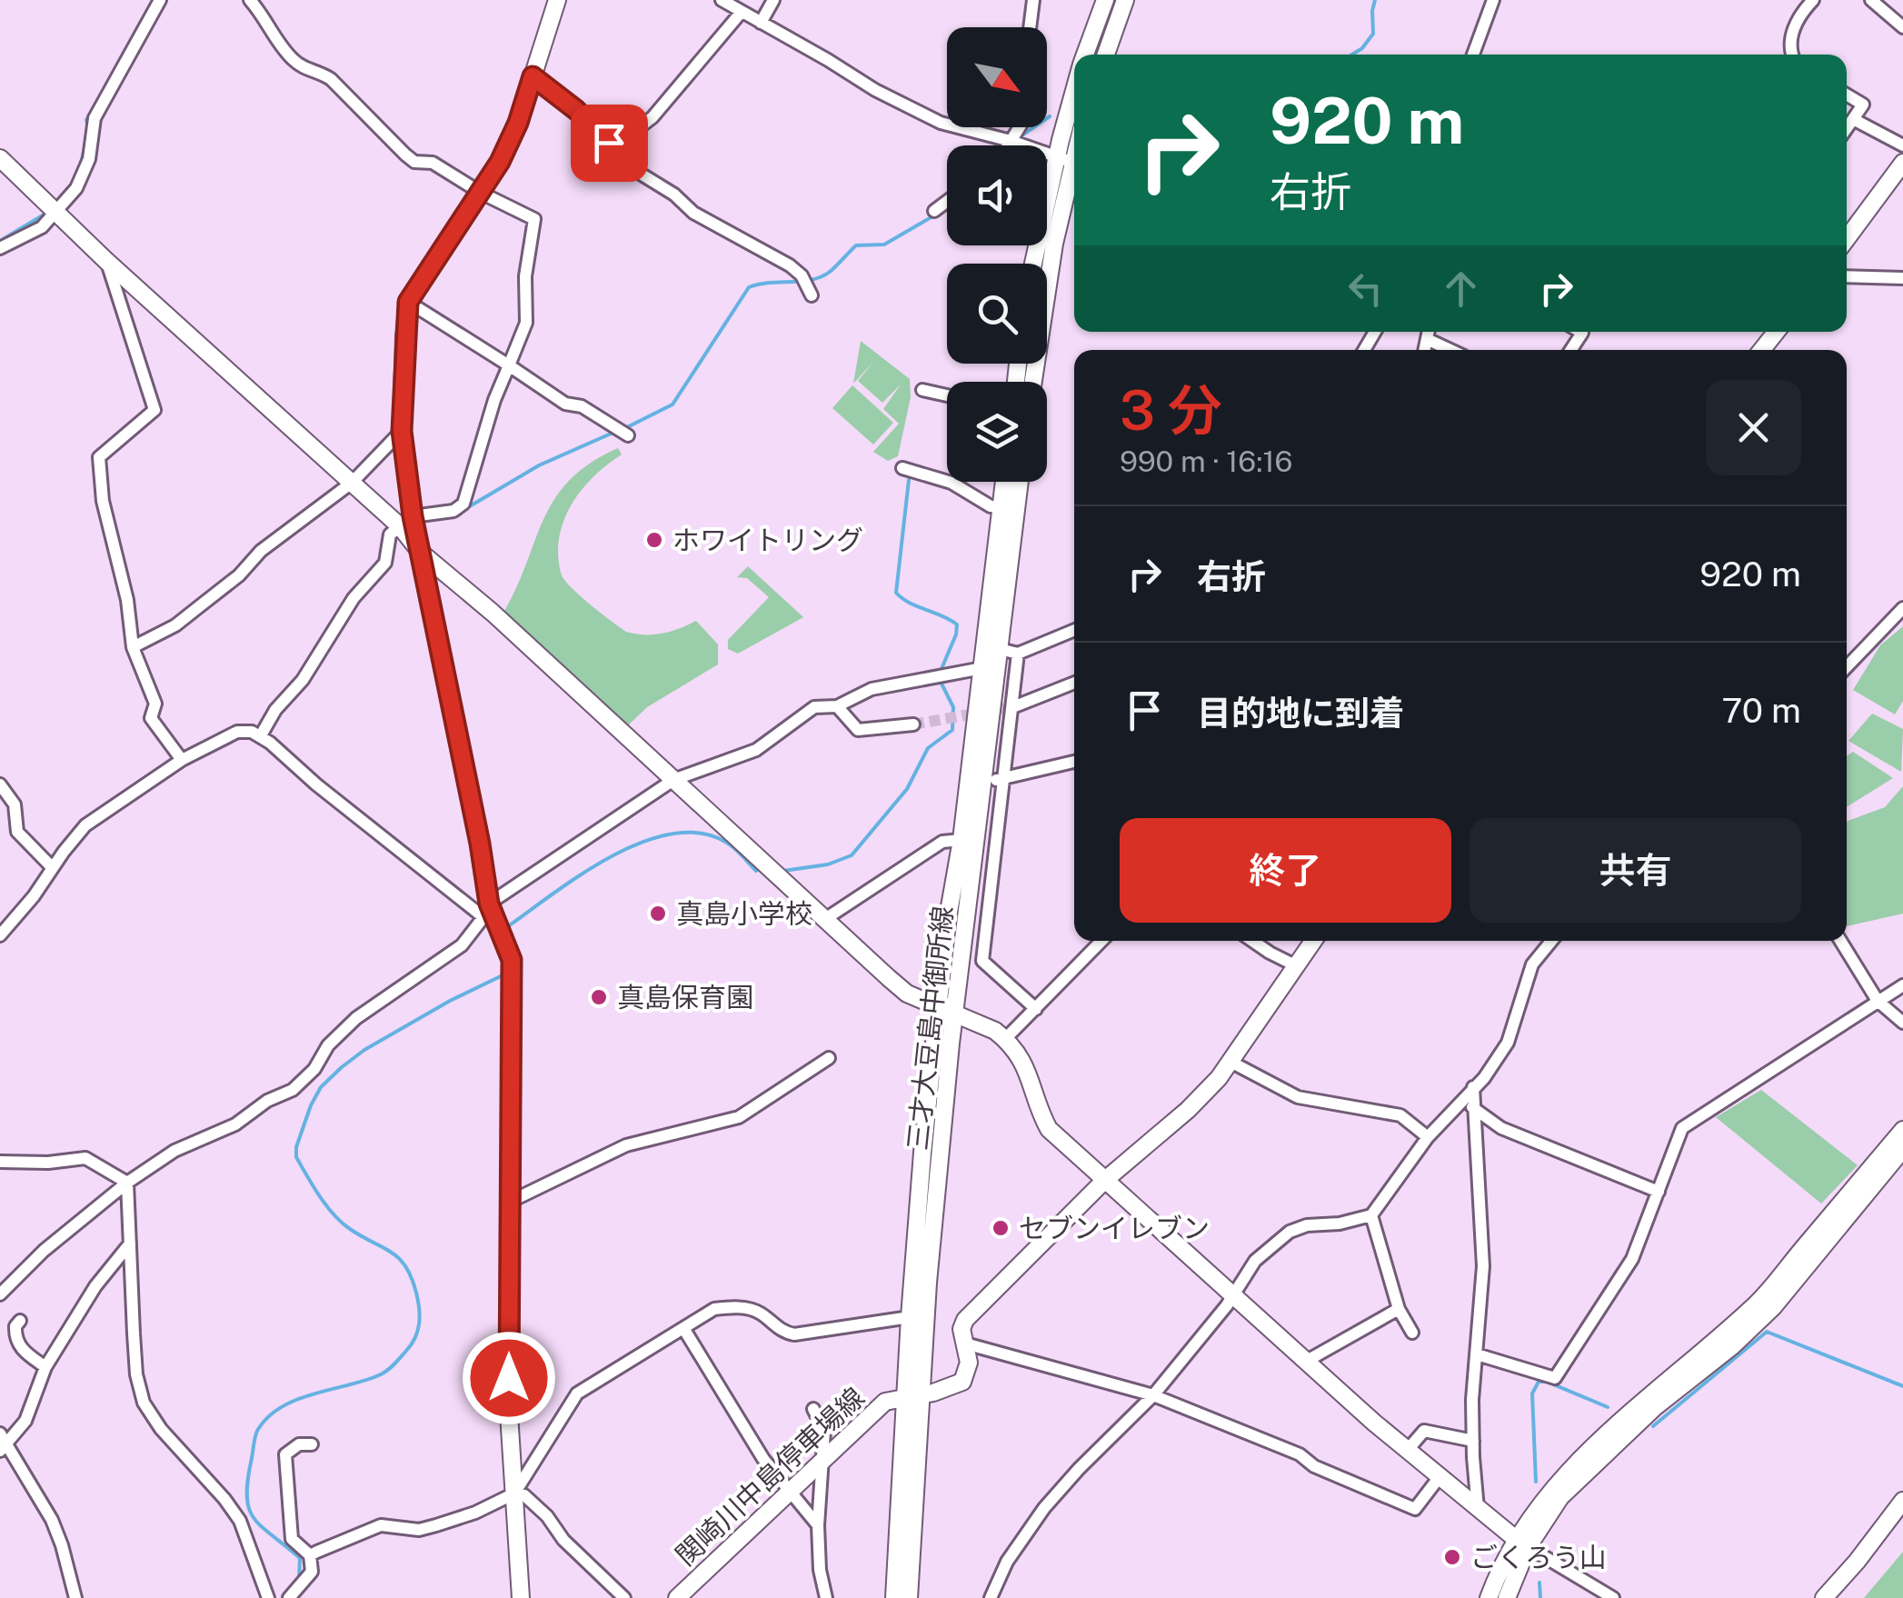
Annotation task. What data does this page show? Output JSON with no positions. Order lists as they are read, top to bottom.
{
  "streets": {
    "main road": ["三才大豆島中御所線", "関崎川中島停車場線"]
  },
  "crossings": [
    ["三才大豆島中御所線", "関崎川中島停車場線"]
  ],
  "places": [
    "ホワイトリング",
    "真島小学校",
    "真島保育園",
    "セブンイレブン",
    "ごくろう山"
  ],
  "north": "bottom right",
  "page": {
    "turn": ["920 m", "右折"],
    "heading": ["3 分", "990 m · 16:16"],
    "list": [
      {
        "name": "右折",
        "value": "920 m"
      },
      {
        "name": "目的地に到着",
        "value": "70 m"
      }
    ],
    "buttons": ["終了", "共有"]
  }
}
